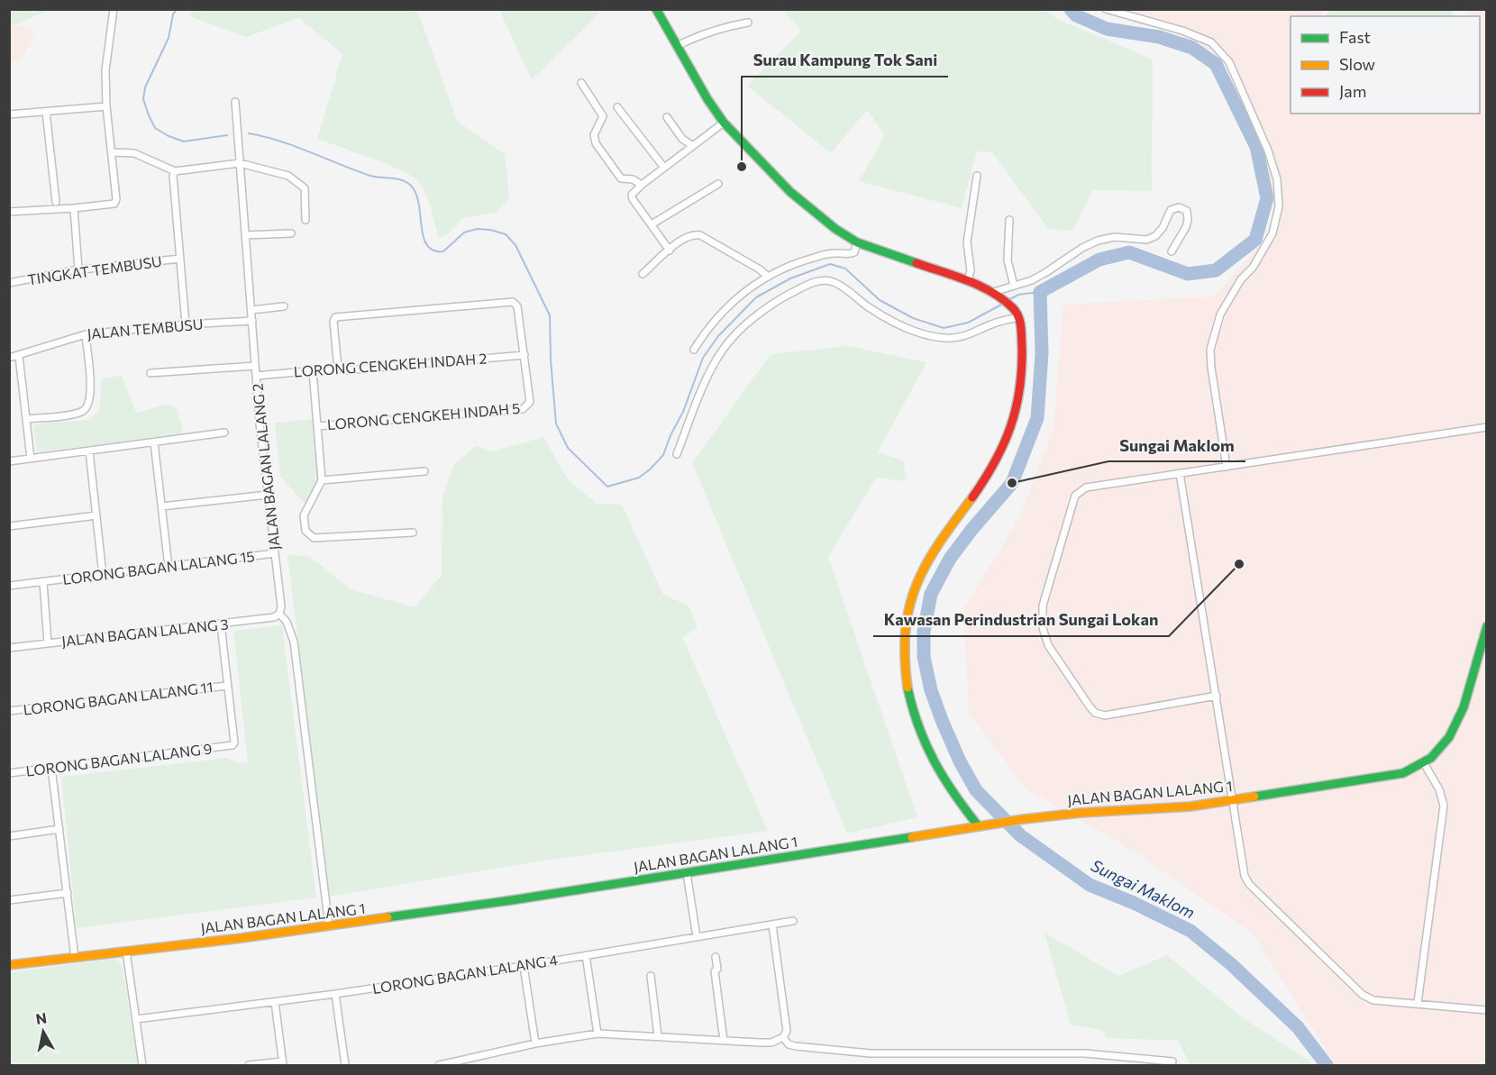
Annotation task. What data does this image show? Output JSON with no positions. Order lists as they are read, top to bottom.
{
  "streets": {
    "main road": ["JALAN BAGAN LALANG 1"],
    "street": [
      "TINGKAT TEMBUSU",
      "JALAN TEMBUSU",
      "LORONG CENGKEH INDAH 2",
      "LORONG CENGKEH INDAH 5",
      "JALAN BAGAN LALANG 2",
      "LORONG BAGAN LALANG 15",
      "JALAN BAGAN LALANG 3",
      "LORONG BAGAN LALANG 11",
      "LORONG BAGAN LALANG 9",
      "LORONG BAGAN LALANG 4"
    ]
  },
  "crossings": [
    ["JALAN TEMBUSU", "JALAN BAGAN LALANG 2"],
    ["LORONG CENGKEH INDAH 2", "LORONG CENGKEH INDAH 5"],
    ["LORONG CENGKEH INDAH 2", "JALAN BAGAN LALANG 2"],
    ["JALAN BAGAN LALANG 2", "LORONG BAGAN LALANG 15"],
    ["JALAN BAGAN LALANG 2", "JALAN BAGAN LALANG 3"],
    ["LORONG BAGAN LALANG 15", "JALAN BAGAN LALANG 3"],
    ["LORONG BAGAN LALANG 11", "LORONG BAGAN LALANG 9"]
  ],
  "water": ["Sungai Maklom"],
  "places": ["Surau Kampung Tok Sani", "Sungai Maklom", "Kawasan Perindustrian Sungai Lokan"],
  "legend": ["Fast", "Slow", "Jam"],
  "north": "top"
}
